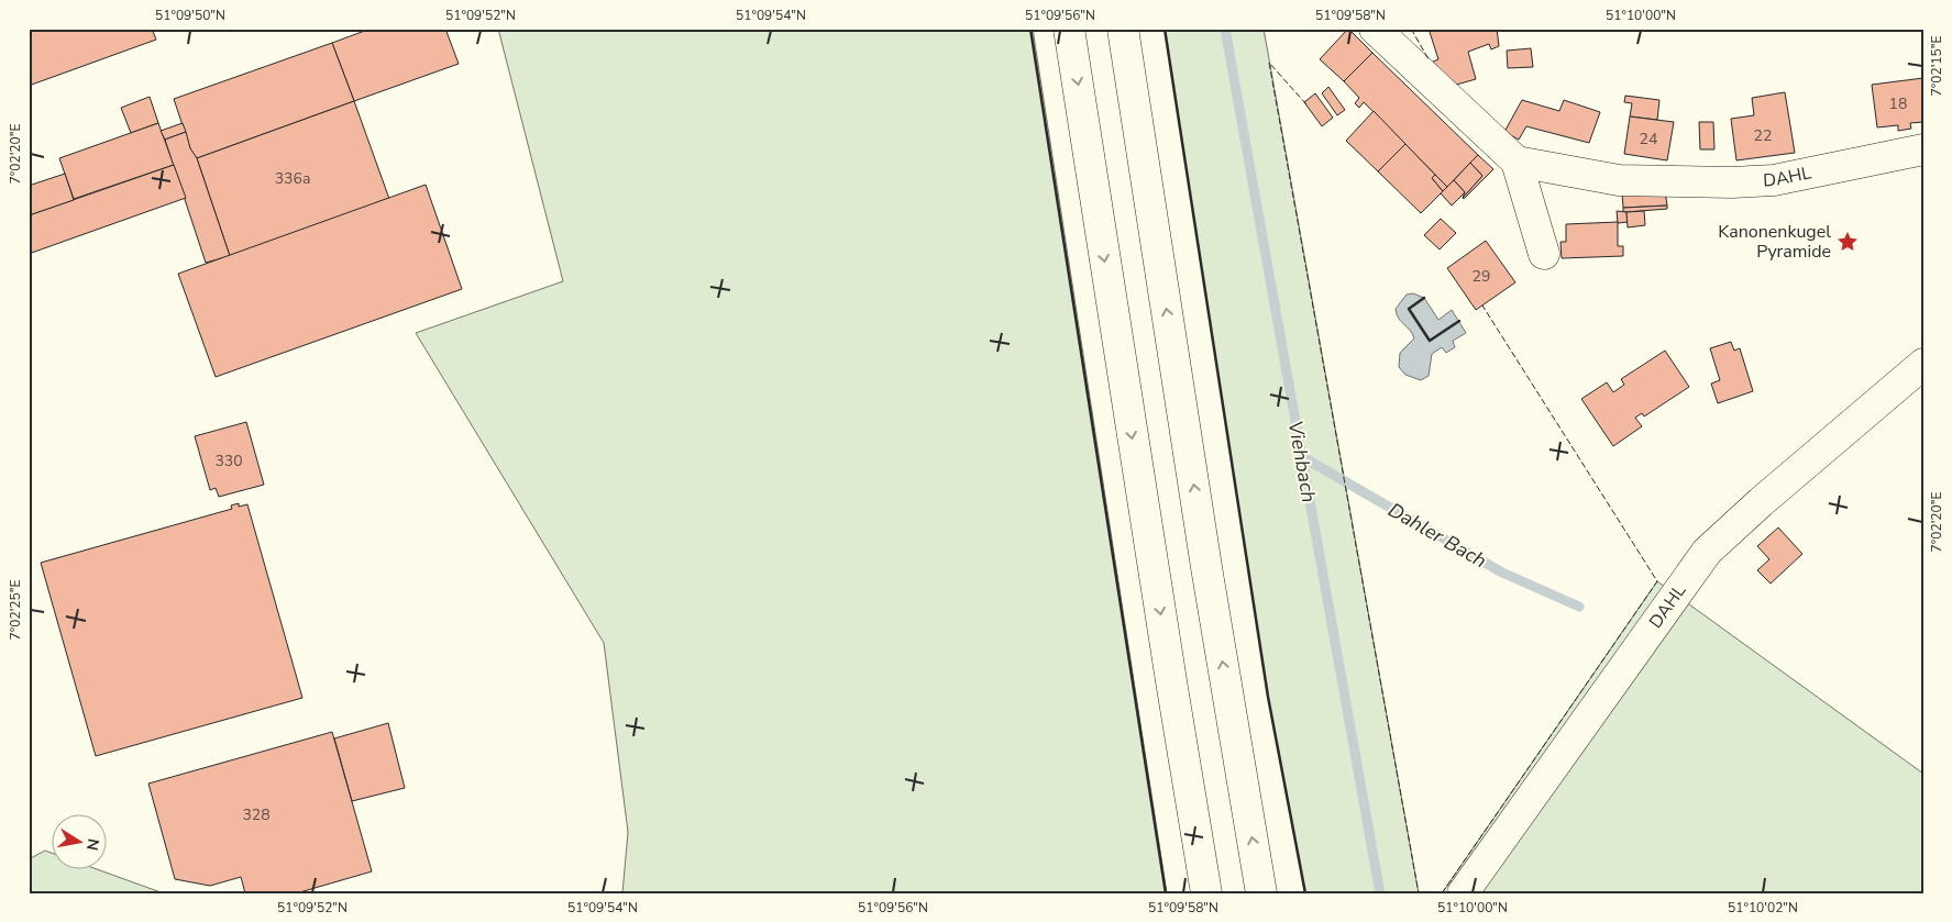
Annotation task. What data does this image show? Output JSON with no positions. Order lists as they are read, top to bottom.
{
  "streets": {
    "main road": ["DAHL"]
  },
  "water": ["Viehbach", "Dahler Bach"],
  "places": {
    "place": ["Kanonenkugel Pyramide"]
  },
  "house_numbers": [
    "18",
    "22",
    "24",
    "336a",
    "29",
    "330",
    "328"
  ],
  "north": "right",
  "coordinates": [
    "51°09'50\"N",
    "51°09'52\"N",
    "51°09'54\"N",
    "51°09'56\"N",
    "51°09'58\"N",
    "51°10'00\"N",
    "7°02'15\"E",
    "7°02'20\"E",
    "7°02'25\"E",
    "51°10'02\"N"
  ]
}
